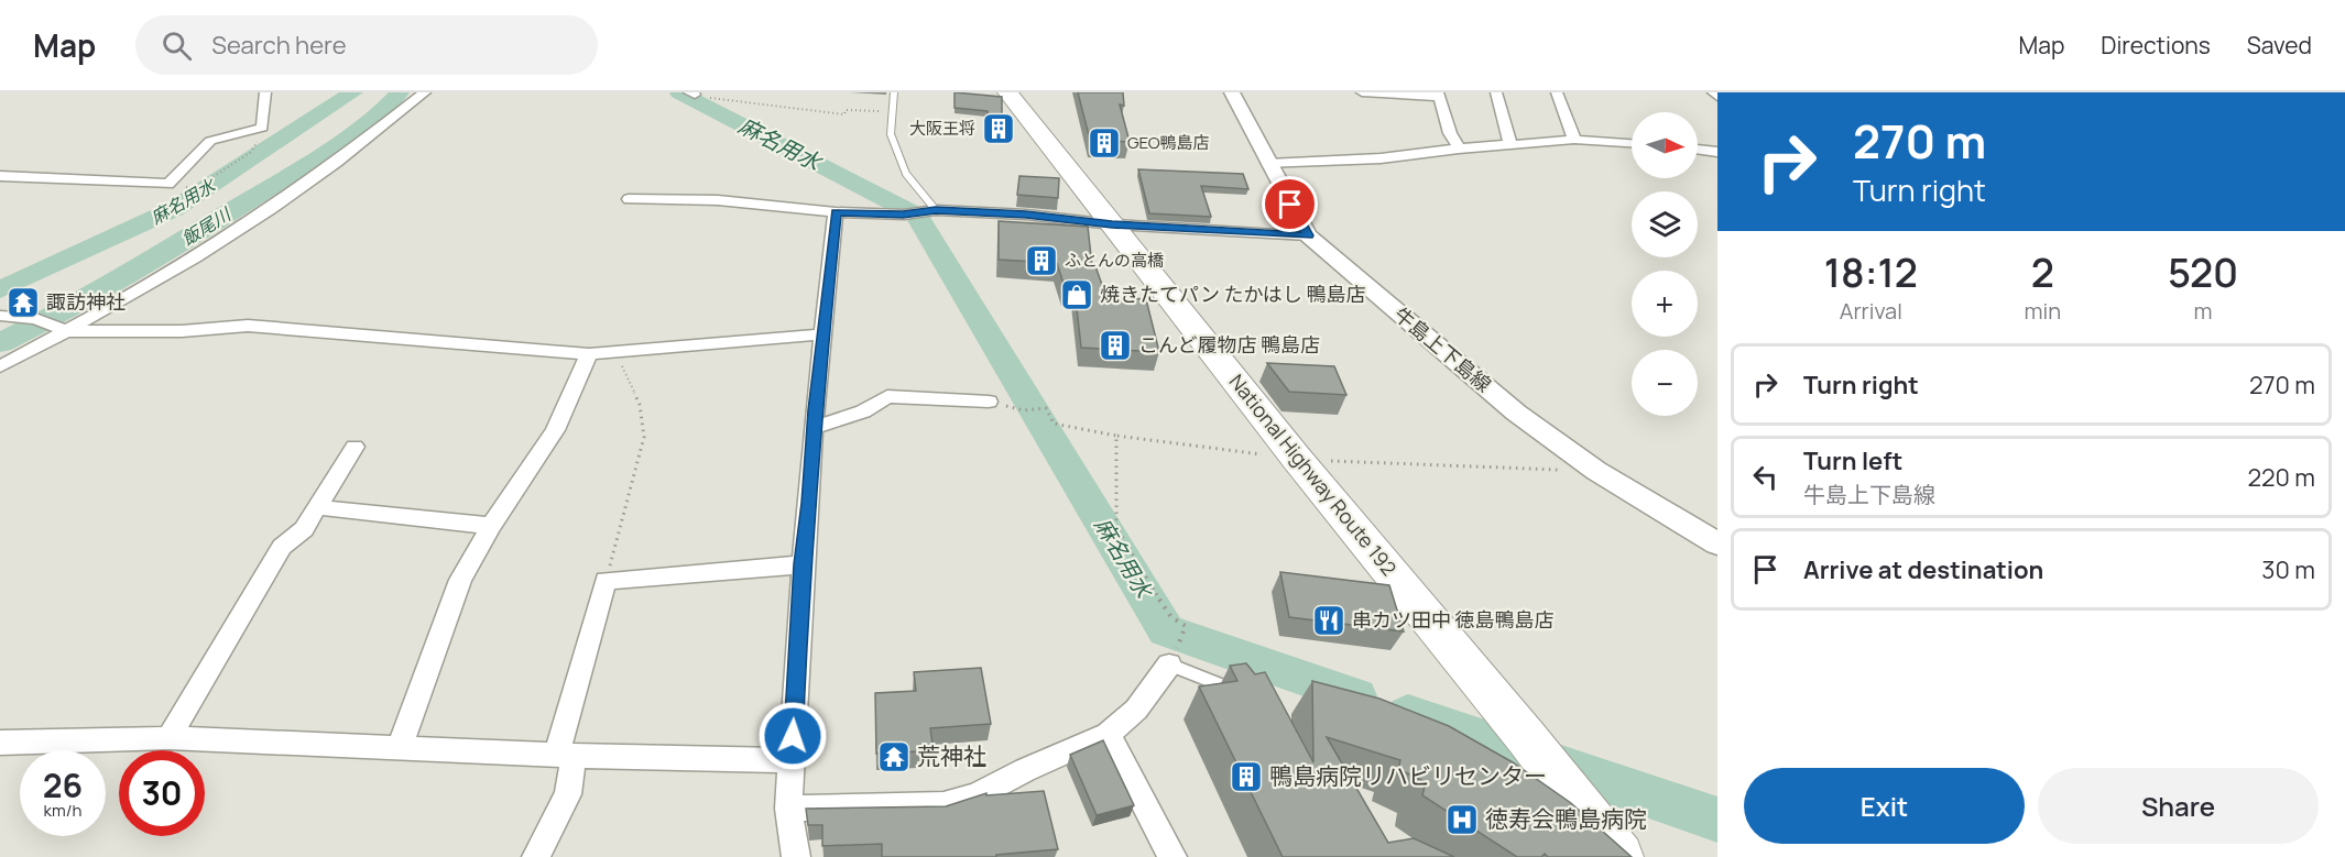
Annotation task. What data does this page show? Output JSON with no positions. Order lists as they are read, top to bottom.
{
  "streets": {
    "highway": ["National Highway Route 192"],
    "main road": ["牛島上下島線"]
  },
  "water": ["麻名用水", "飯尾川"],
  "places": {
    "building": [
      "大阪王将",
      "GEO鴨島店",
      "ふとんの高橋",
      "こんど履物店 鴨島店",
      "鴨島病院リハビリセンター"
    ],
    "shop": ["焼きたてパン たかはし 鴨島店"],
    "temple": ["諏訪神社", "荒神社"],
    "restaurant": ["串カツ田中 徳島鴨島店"],
    "hospital": ["徳寿会鴨島病院"]
  },
  "north": "right",
  "page": {
    "header": "Map",
    "search": "Search here",
    "nav": ["Map", "Directions", "Saved"],
    "turn": ["270 m", "Turn right"],
    "map_buttons": ["+", "−"],
    "eta": [
      "18:12",
      "Arrival",
      "2",
      "min",
      "520",
      "m"
    ],
    "list": [
      {
        "name": "Turn right",
        "value": "270 m"
      },
      {
        "name": "Turn left",
        "note": "牛島上下島線",
        "value": "220 m"
      },
      {
        "name": "Arrive at destination",
        "value": "30 m"
      }
    ],
    "speed": "26 km/h",
    "limit": "30",
    "buttons": ["Exit", "Share"]
  }
}
